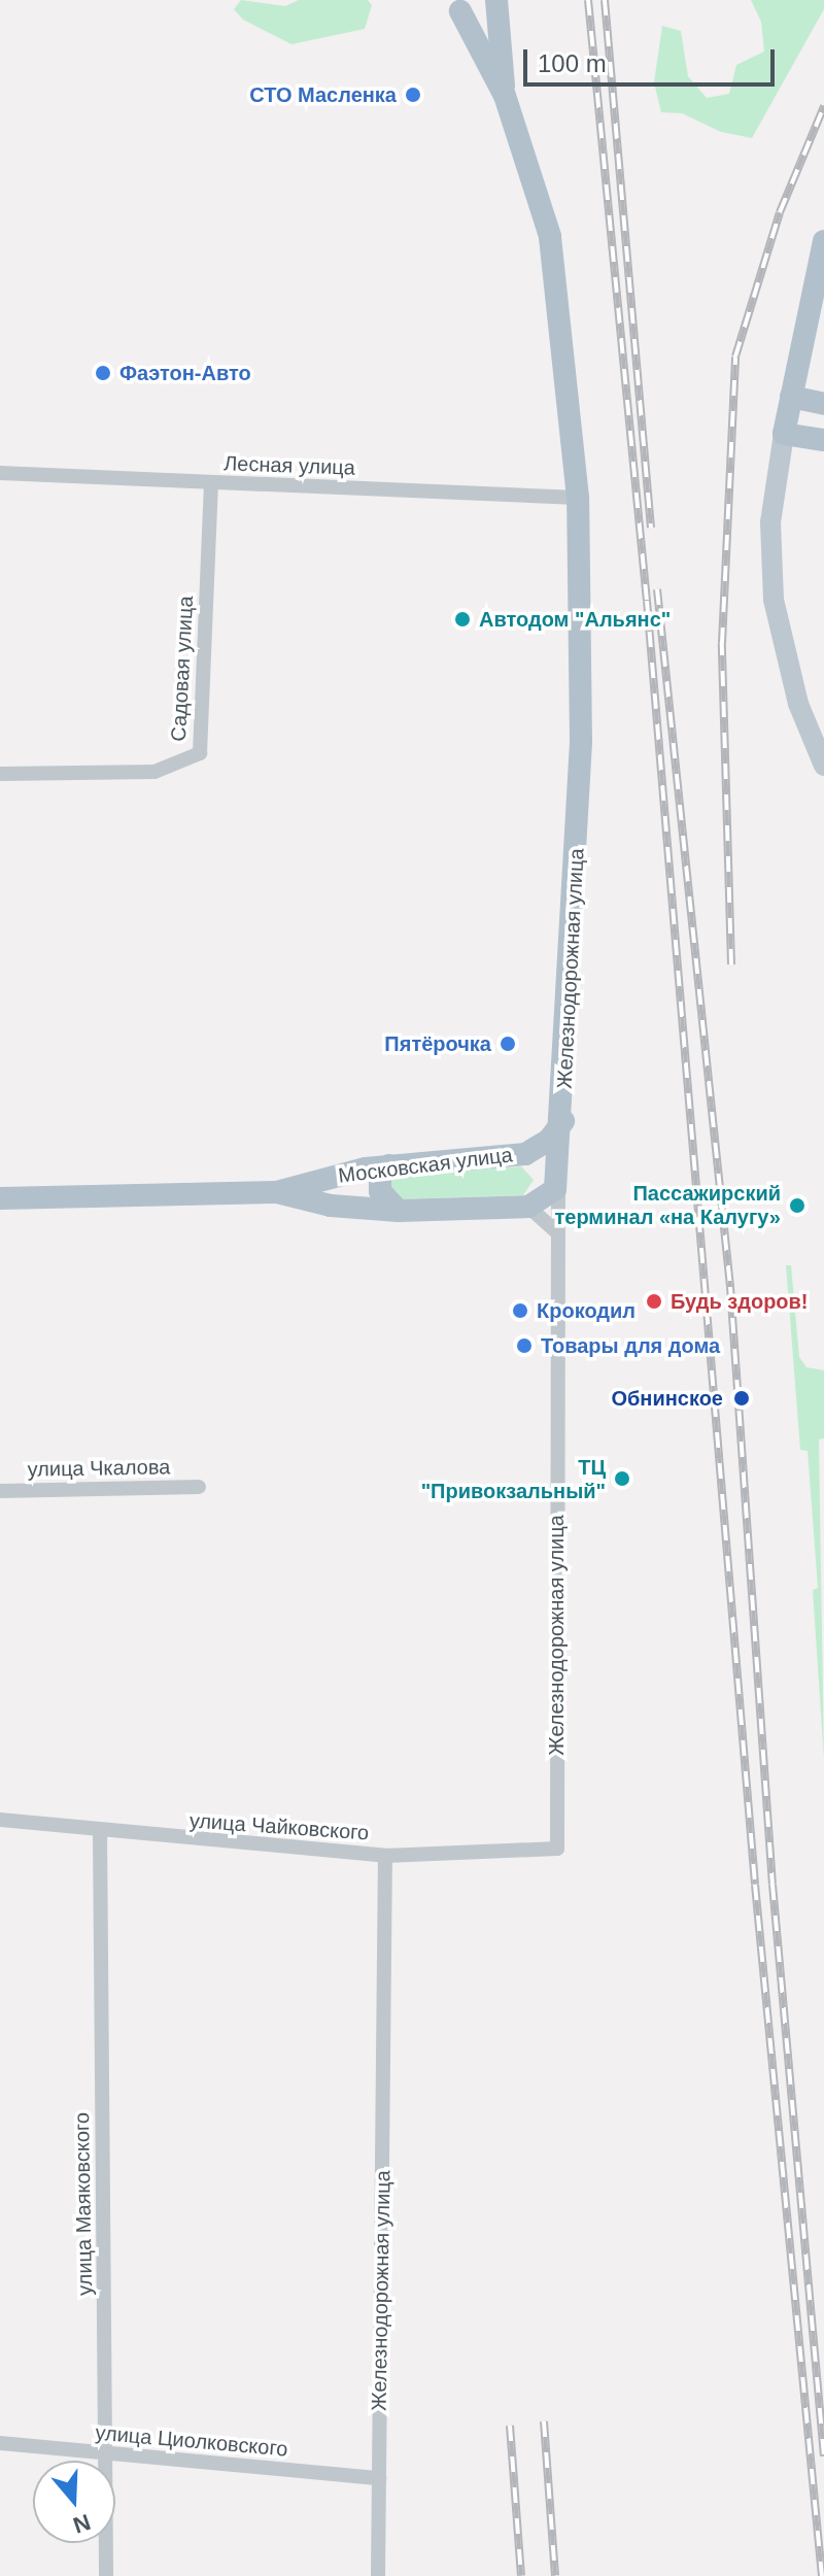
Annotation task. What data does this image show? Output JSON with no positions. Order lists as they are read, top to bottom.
{
  "streets": {
    "main road": ["Железнодорожная улица", "Московская улица"],
    "street": [
      "Лесная улица",
      "Садовая улица",
      "улица Чкалова",
      "улица Чайковского",
      "улица Маяковского",
      "улица Циолковского"
    ]
  },
  "crossings": [
    ["Лесная улица", "Садовая улица"],
    ["Лесная улица", "Железнодорожная улица"],
    ["Железнодорожная улица", "Московская улица"],
    ["Железнодорожная улица", "улица Чайковского"],
    ["Железнодорожная улица", "улица Циолковского"],
    ["улица Чайковского", "улица Маяковского"],
    ["улица Маяковского", "улица Циолковского"]
  ],
  "places": [
    "СТО Масленка",
    "Фаэтон-Авто",
    "Автодом \"Альянс\"",
    "Пятёрочка",
    "Пассажирский терминал «на Калугу»",
    "Будь здоров!",
    "Крокодил",
    "Товары для дома",
    "Обнинское",
    "ТЦ \"Привокзальный\""
  ],
  "scale_bar": "100 m",
  "north": "bottom"
}
